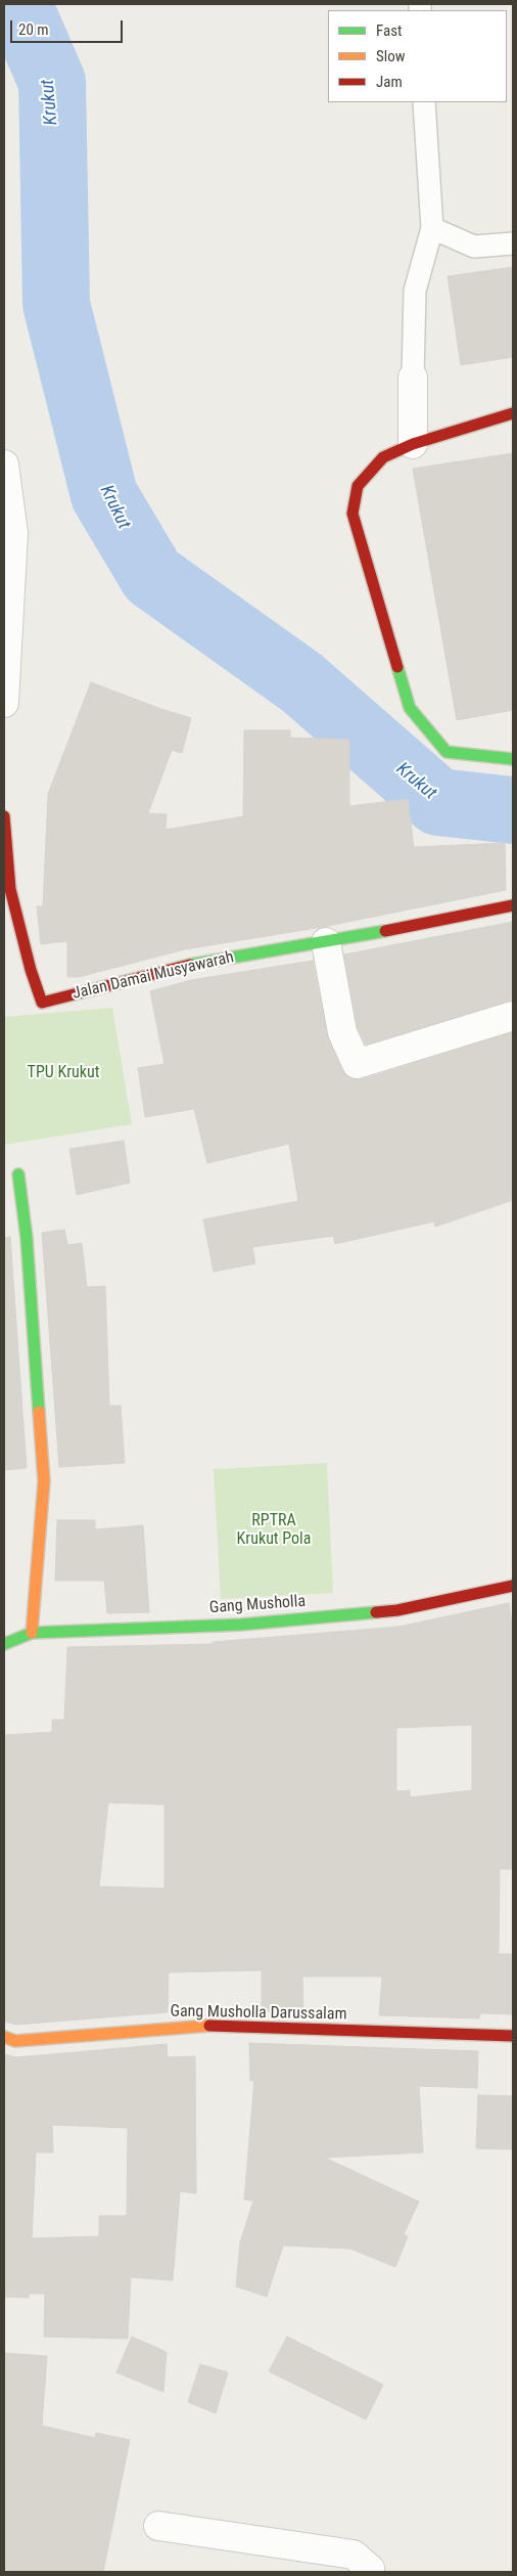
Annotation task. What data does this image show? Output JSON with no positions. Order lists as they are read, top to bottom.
{
  "streets": {
    "street": ["Jalan Damai Musyawarah", "Gang Musholla", "Gang Musholla Darussalam"]
  },
  "water": ["Krukut"],
  "parks": ["TPU Krukut", "RPTRA Krukut Pola"],
  "legend": ["Fast", "Slow", "Jam"],
  "scale_bar": "20 m"
}
